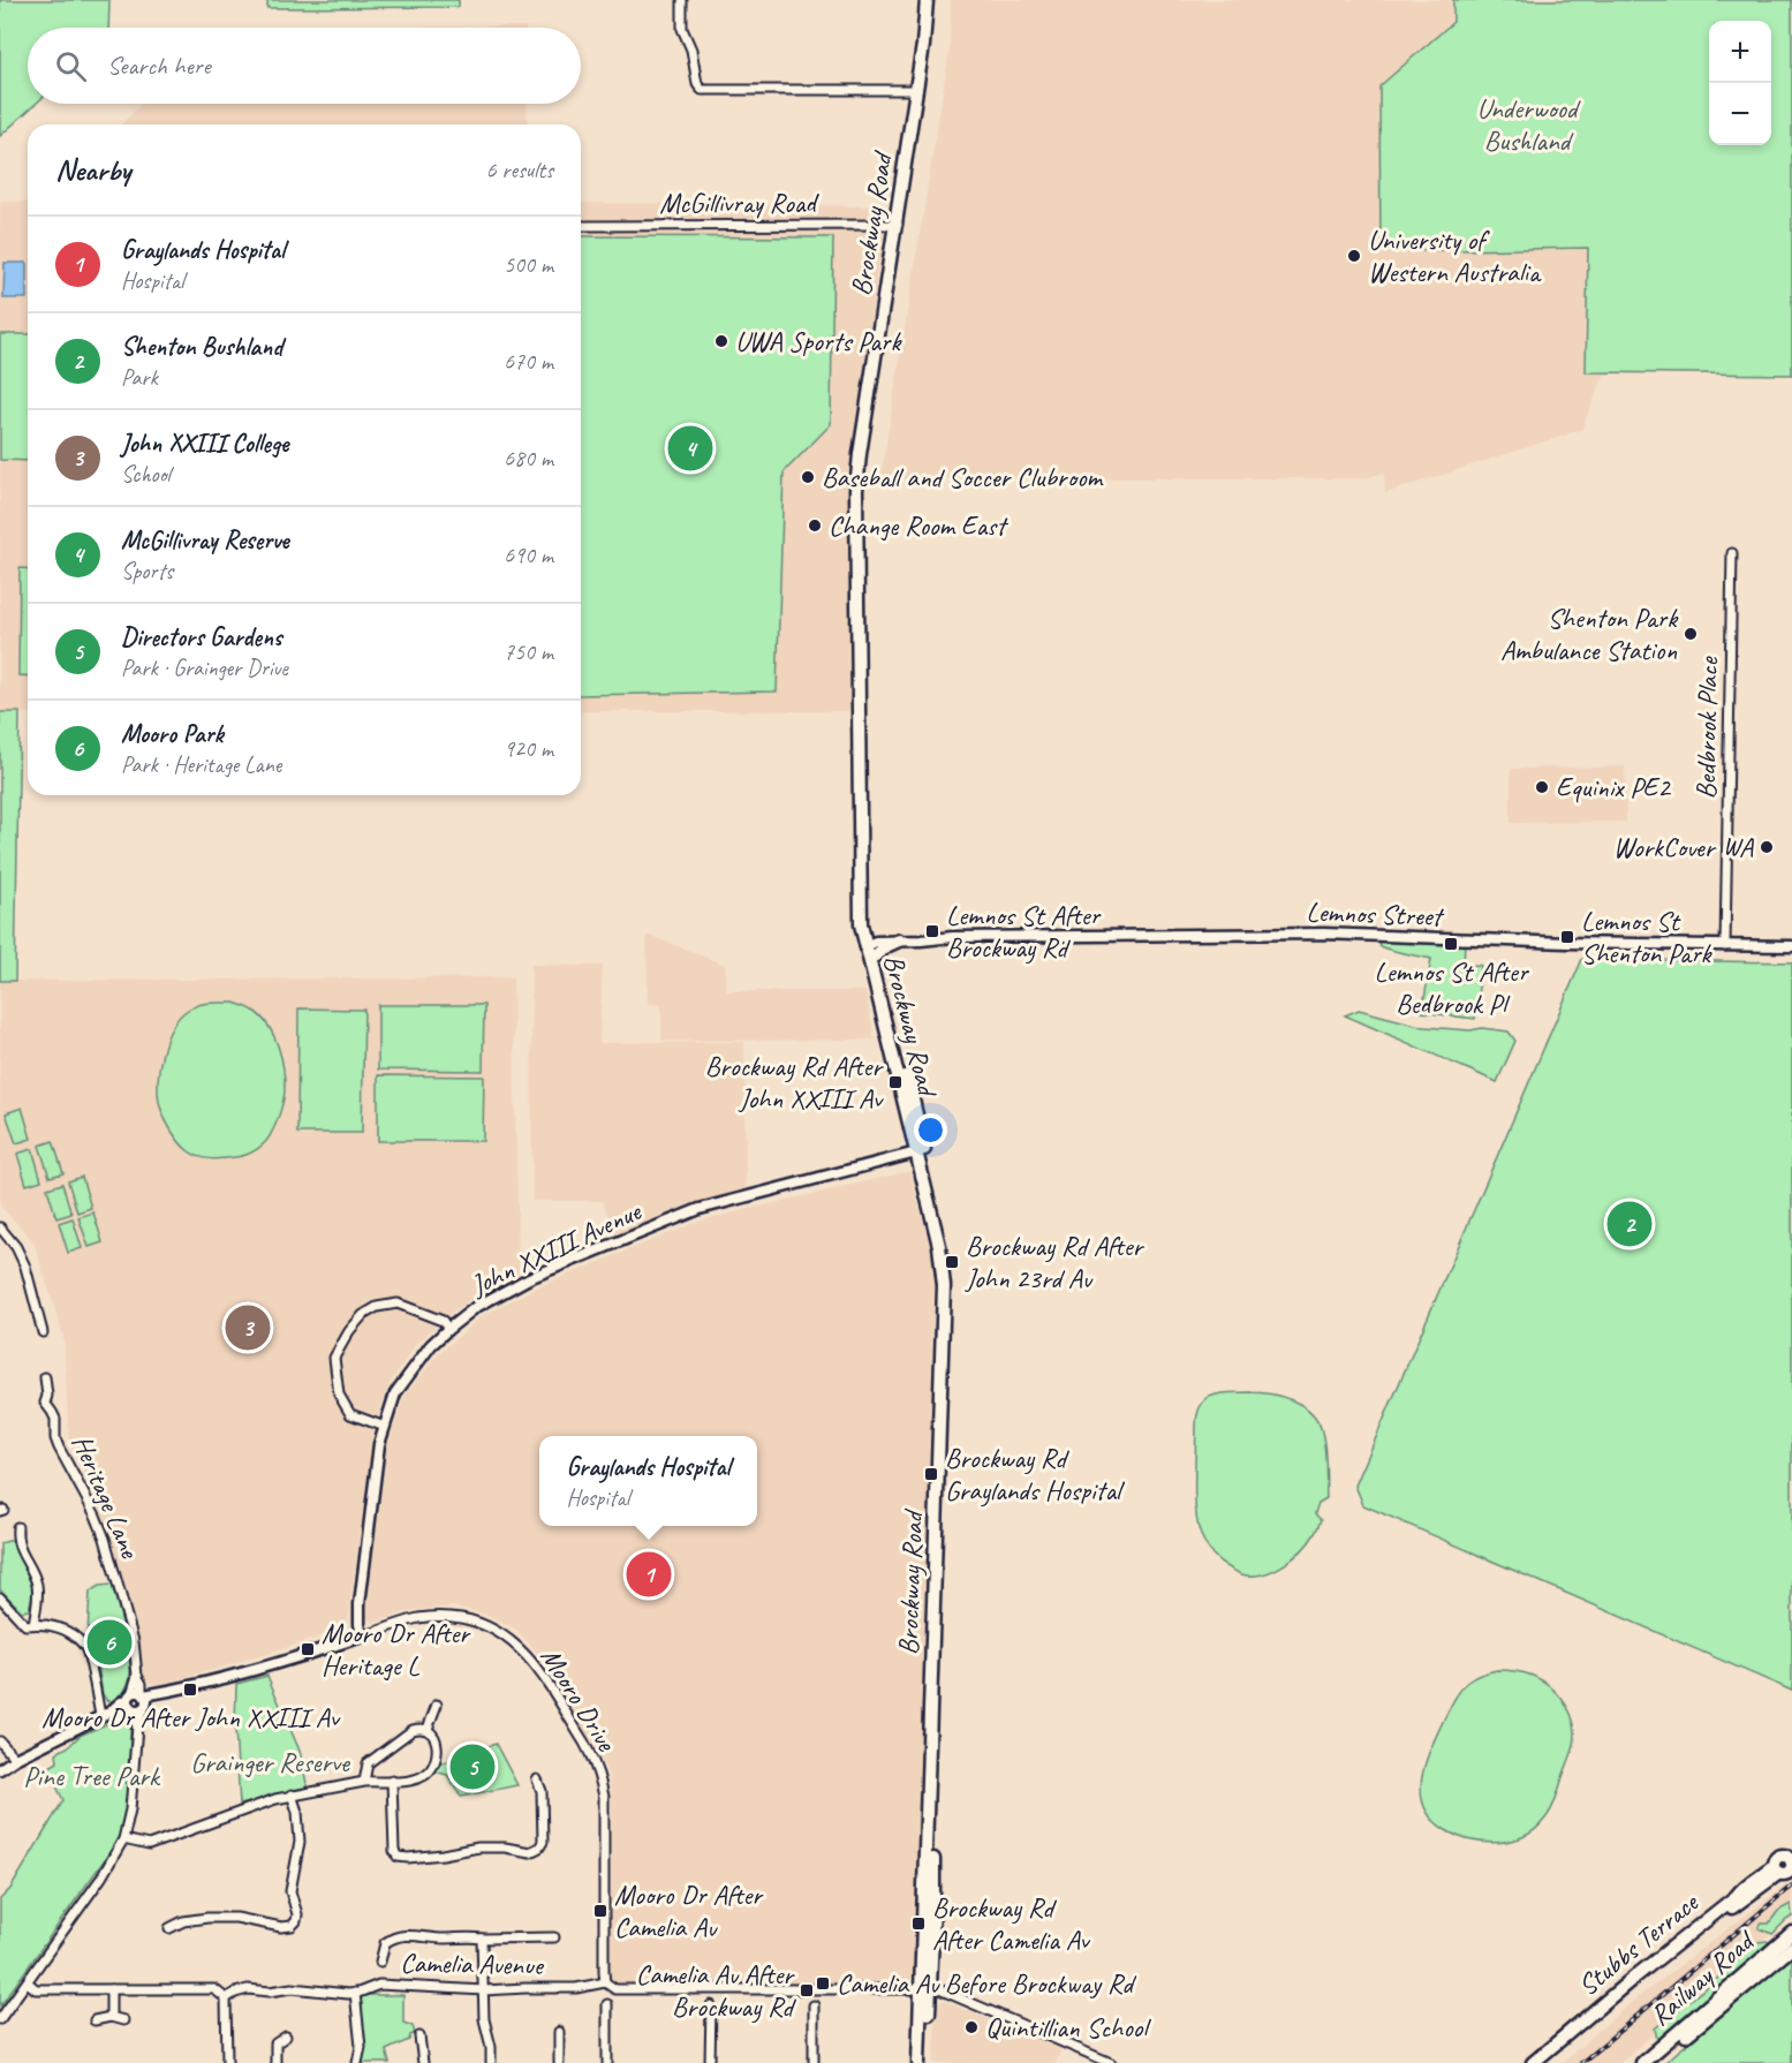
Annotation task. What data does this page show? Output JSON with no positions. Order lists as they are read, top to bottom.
{
  "streets": {
    "main road": ["Brockway Road", "Stubbs Terrace", "Railway Road"],
    "street": [
      "McGillivray Road",
      "Bedbrook Place",
      "Lemnos Street",
      "John XXIII Avenue",
      "Heritage Lane",
      "Mooro Drive",
      "Camelia Avenue"
    ]
  },
  "crossings": [
    ["McGillivray Road", "Brockway Road"],
    ["Brockway Road", "Lemnos Street"],
    ["Brockway Road", "John XXIII Avenue"],
    ["Brockway Road", "Camelia Avenue"],
    ["Bedbrook Place", "Lemnos Street"],
    ["John XXIII Avenue", "Mooro Drive"],
    ["Heritage Lane", "Mooro Drive"],
    ["Mooro Drive", "Camelia Avenue"]
  ],
  "parks": ["Underwood Bushland", "Grainger Reserve", "Pine Tree Park"],
  "places": {
    "other": [
      "University of Western Australia",
      "UWA Sports Park",
      "Baseball and Soccer Clubroom",
      "Change Room East",
      "Shenton Park Ambulance Station",
      "Equinix PE2",
      "WorkCover WA",
      "Quintillian School"
    ],
    "transit": [
      "Lemnos St After Brockway Rd",
      "Lemnos St Shenton Park",
      "Lemnos St After Bedbrook Pl",
      "Brockway Rd After John XXIII Av",
      "Brockway Rd After John 23rd Av",
      "Brockway Rd Graylands Hospital",
      "Mooro Dr After Heritage L",
      "Mooro Dr After John XXIII Av",
      "Mooro Dr After Camelia Av",
      "Brockway Rd After Camelia Av",
      "Camelia Av Before Brockway Rd",
      "Camelia Av After Brockway Rd"
    ]
  },
  "page": {
    "map_buttons": ["+", "−"],
    "search": "Search here",
    "heading": ["Nearby", "6 results"],
    "list": [
      {
        "mark": "1",
        "name": "Graylands Hospital",
        "note": "Hospital",
        "value": "500 m"
      },
      {
        "mark": "2",
        "name": "Shenton Bushland",
        "note": "Park",
        "value": "670 m"
      },
      {
        "mark": "3",
        "name": "John XXIII College",
        "note": "School",
        "value": "680 m"
      },
      {
        "mark": "4",
        "name": "McGillivray Reserve",
        "note": "Sports",
        "value": "690 m"
      },
      {
        "mark": "5",
        "name": "Directors Gardens",
        "note": "Park · Grainger Drive",
        "value": "750 m"
      },
      {
        "mark": "6",
        "name": "Mooro Park",
        "note": "Park · Heritage Lane",
        "value": "920 m"
      }
    ],
    "pins": [
      "4",
      "2",
      "3",
      "1",
      "6",
      "5"
    ],
    "popup": ["Graylands Hospital", "Hospital"]
  }
}
